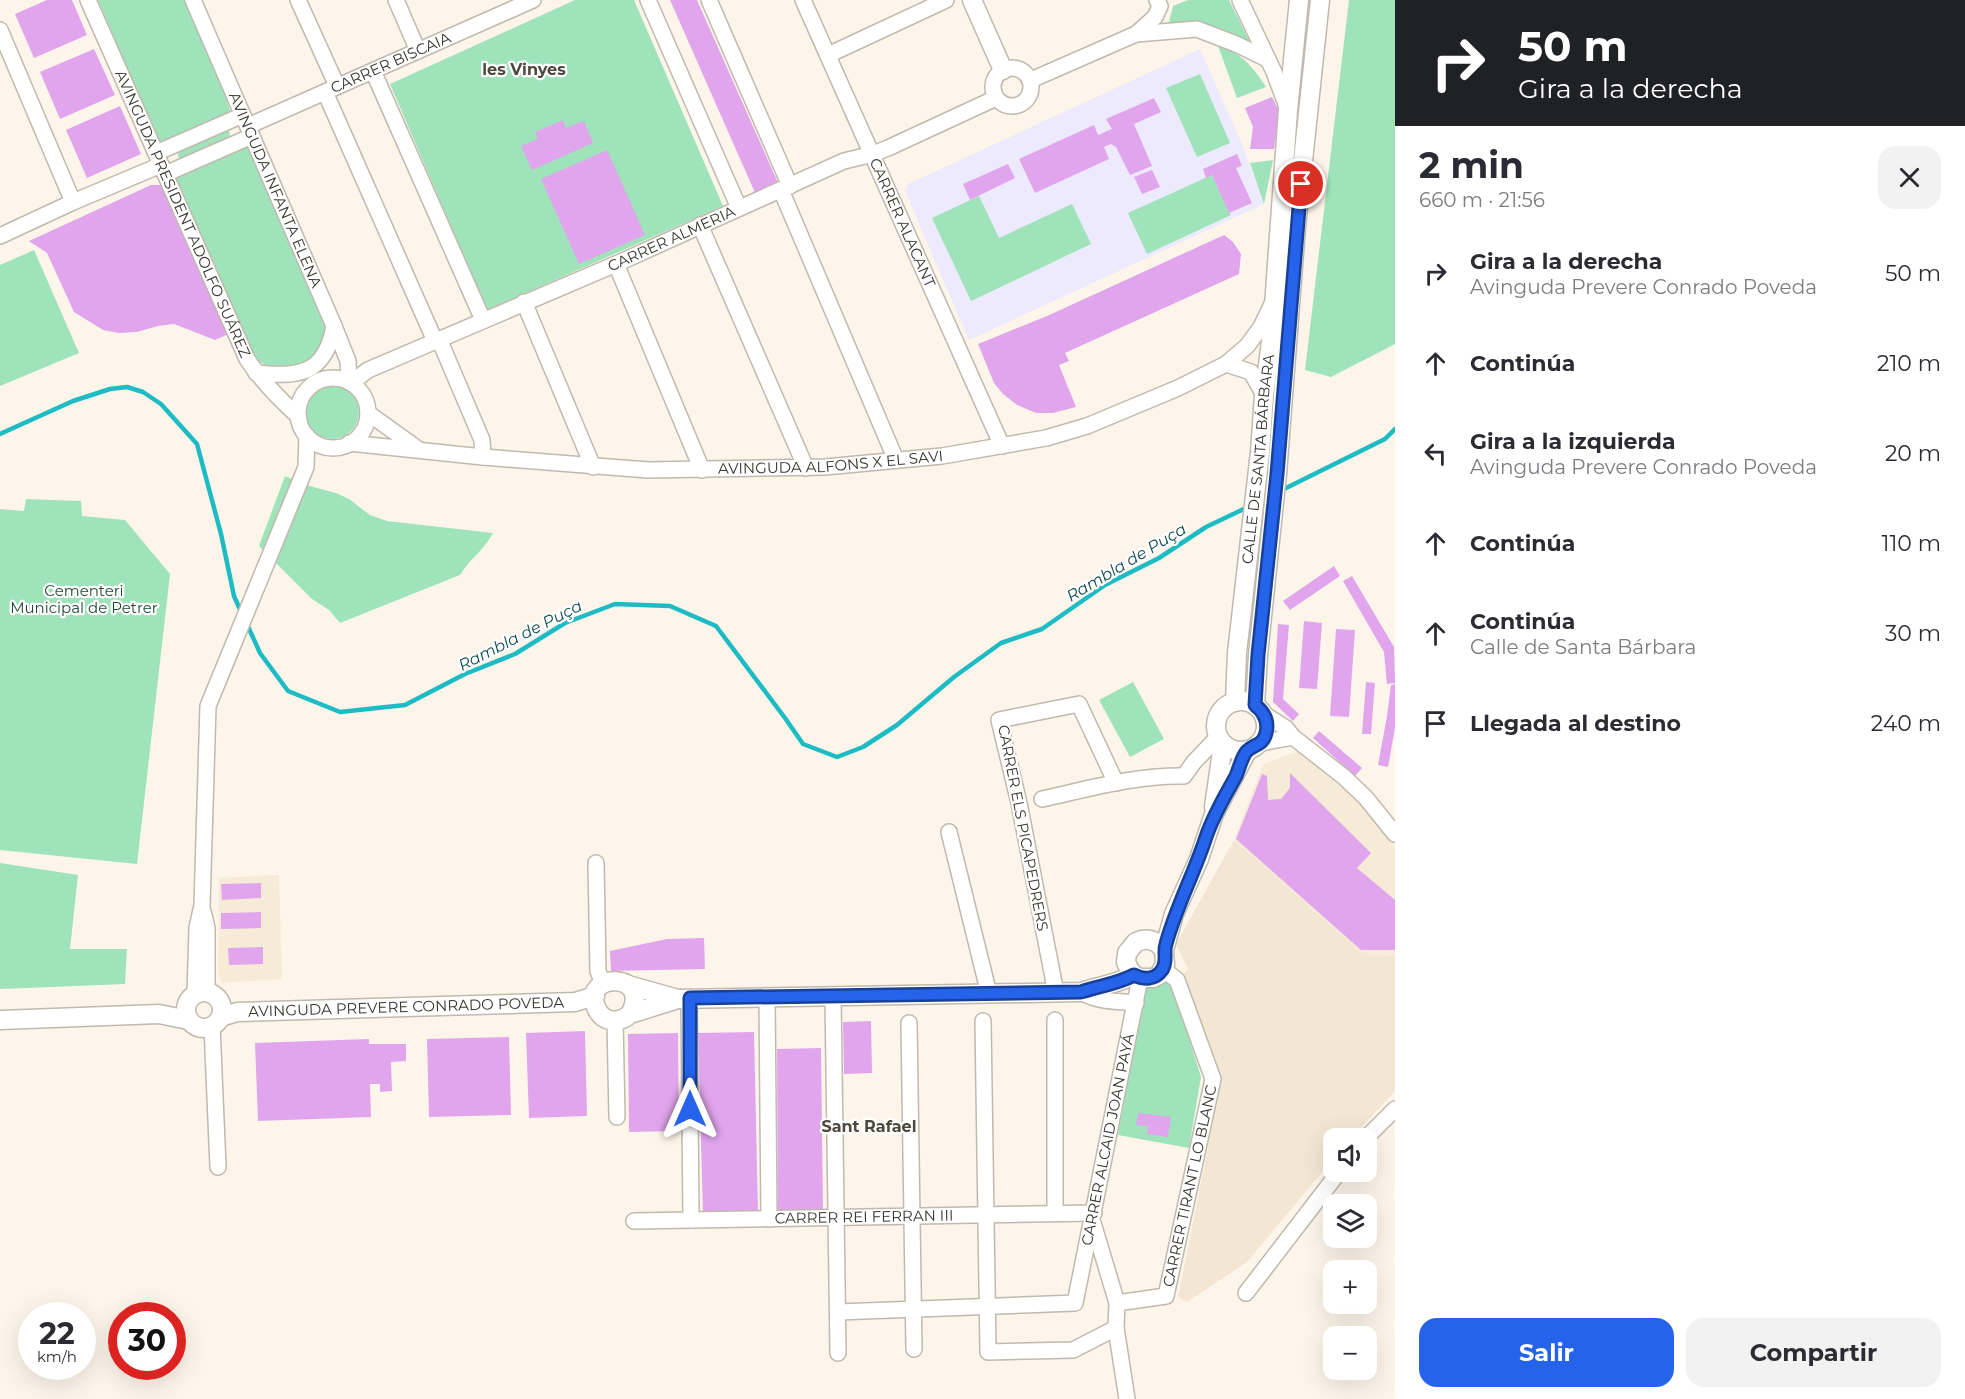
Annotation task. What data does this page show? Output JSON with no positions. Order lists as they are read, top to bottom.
{
  "streets": {
    "street": [
      "CARRER BISCAIA",
      "AVINGUDA INFANTA ELENA",
      "AVINGUDA PRESIDENT ADOLFO SUÁREZ",
      "CARRER ALACANT",
      "CARRER ALMERIA",
      "CALLE DE SANTA BÁRBARA",
      "AVINGUDA ALFONS X EL SAVI",
      "CARRER ELS PICAPEDRERS",
      "AVINGUDA PREVERE CONRADO POVEDA",
      "CARRER ALCAID JOAN PAYÁ",
      "CARRER TIRANT LO BLANC",
      "CARRER REI FERRAN III"
    ]
  },
  "crossings": [
    ["CARRER BISCAIA", "AVINGUDA INFANTA ELENA"],
    ["AVINGUDA INFANTA ELENA", "AVINGUDA PRESIDENT ADOLFO SUÁREZ"],
    ["AVINGUDA INFANTA ELENA", "CARRER ALMERIA"],
    ["AVINGUDA INFANTA ELENA", "AVINGUDA ALFONS X EL SAVI"],
    ["AVINGUDA PRESIDENT ADOLFO SUÁREZ", "CARRER ALMERIA"],
    ["AVINGUDA PRESIDENT ADOLFO SUÁREZ", "AVINGUDA ALFONS X EL SAVI"],
    ["CARRER ALACANT", "CARRER ALMERIA"],
    ["CARRER ALACANT", "AVINGUDA ALFONS X EL SAVI"],
    ["CARRER ALMERIA", "AVINGUDA ALFONS X EL SAVI"],
    ["CALLE DE SANTA BÁRBARA", "AVINGUDA ALFONS X EL SAVI"],
    ["CARRER ALCAID JOAN PAYÁ", "CARRER TIRANT LO BLANC"],
    ["CARRER ALCAID JOAN PAYÁ", "CARRER REI FERRAN III"]
  ],
  "districts": ["les Vinyes", "Sant Rafael"],
  "water": ["Rambla de Puça"],
  "parks": ["Cementeri Municipal de Petrer"],
  "page": {
    "turn": ["50 m", "Gira a la derecha"],
    "heading": ["2 min", "660 m · 21:56"],
    "list": [
      {
        "name": "Gira a la derecha",
        "note": "Avinguda Prevere Conrado Poveda",
        "value": "50 m"
      },
      {
        "name": "Continúa",
        "value": "210 m"
      },
      {
        "name": "Gira a la izquierda",
        "note": "Avinguda Prevere Conrado Poveda",
        "value": "20 m"
      },
      {
        "name": "Continúa",
        "value": "110 m"
      },
      {
        "name": "Continúa",
        "note": "Calle de Santa Bárbara",
        "value": "30 m"
      },
      {
        "name": "Llegada al destino",
        "value": "240 m"
      }
    ],
    "map_buttons": ["+", "−"],
    "speed": "22 km/h",
    "limit": "30",
    "buttons": ["Salir", "Compartir"]
  }
}
